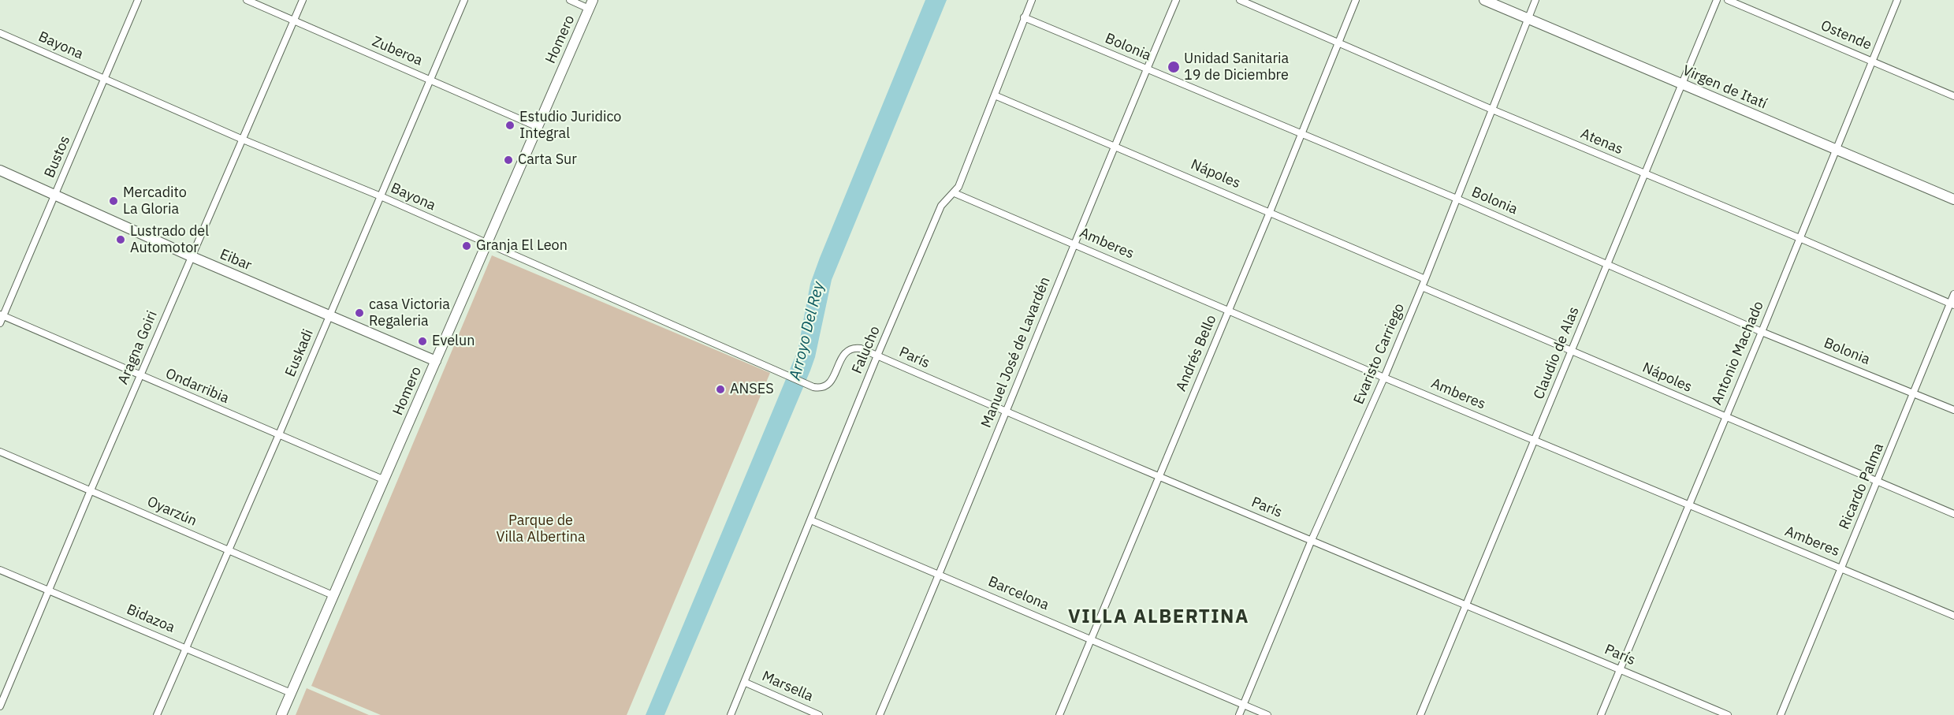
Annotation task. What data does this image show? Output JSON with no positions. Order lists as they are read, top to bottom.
{
  "streets": {
    "street": [
      "Ostende",
      "Homero",
      "Bayona",
      "Bolonia",
      "Zuberoa",
      "Virgen de Itatí",
      "Atenas",
      "Bustos",
      "Nápoles",
      "Amberes",
      "Eibar",
      "Aragna Goiri",
      "Falucho",
      "Manuel José de Lavardén",
      "Euskadi",
      "Andrés Bello",
      "Claudio de Alas",
      "Antonio Machado",
      "Evaristo Carriego",
      "París",
      "Ondarribia",
      "Ricardo Palma",
      "Oyarzún",
      "Barcelona",
      "Bidazoa",
      "Marsella"
    ]
  },
  "crossings": [
    ["Ostende", "Antonio Machado"],
    ["Homero", "Bayona"],
    ["Homero", "Zuberoa"],
    ["Homero", "Eibar"],
    ["Homero", "Ondarribia"],
    ["Homero", "Oyarzún"],
    ["Homero", "Bidazoa"],
    ["Bayona", "Bustos"],
    ["Bayona", "Aragna Goiri"],
    ["Bayona", "Euskadi"],
    ["Bayona", "París"],
    ["Bolonia", "Falucho"],
    ["Bolonia", "Manuel José de Lavardén"],
    ["Bolonia", "Andrés Bello"],
    ["Bolonia", "Claudio de Alas"],
    ["Bolonia", "Antonio Machado"],
    ["Bolonia", "Evaristo Carriego"],
    ["Bolonia", "Ricardo Palma"],
    ["Zuberoa", "Aragna Goiri"],
    ["Zuberoa", "Euskadi"],
    ["Virgen de Itatí", "Claudio de Alas"],
    ["Virgen de Itatí", "Antonio Machado"],
    ["Virgen de Itatí", "Evaristo Carriego"],
    ["Atenas", "Andrés Bello"],
    ["Atenas", "Claudio de Alas"],
    ["Atenas", "Antonio Machado"],
    ["Atenas", "Evaristo Carriego"],
    ["Atenas", "Ricardo Palma"],
    ["Bustos", "Eibar"],
    ["Bustos", "Ondarribia"],
    ["Nápoles", "Falucho"],
    ["Nápoles", "Manuel José de Lavardén"],
    ["Nápoles", "Andrés Bello"],
    ["Nápoles", "Claudio de Alas"],
    ["Nápoles", "Antonio Machado"],
    ["Nápoles", "Evaristo Carriego"],
    ["Nápoles", "Ricardo Palma"],
    ["Amberes", "Falucho"],
    ["Amberes", "Manuel José de Lavardén"],
    ["Amberes", "Andrés Bello"],
    ["Amberes", "Claudio de Alas"],
    ["Amberes", "Antonio Machado"],
    ["Amberes", "Evaristo Carriego"],
    ["Amberes", "Ricardo Palma"],
    ["Eibar", "Aragna Goiri"],
    ["Eibar", "Euskadi"],
    ["Aragna Goiri", "Ondarribia"],
    ["Aragna Goiri", "Oyarzún"],
    ["Aragna Goiri", "Bidazoa"],
    ["Falucho", "París"],
    ["Falucho", "Barcelona"],
    ["Falucho", "Marsella"],
    ["Manuel José de Lavardén", "París"],
    ["Manuel José de Lavardén", "Barcelona"],
    ["Euskadi", "Ondarribia"],
    ["Euskadi", "Oyarzún"],
    ["Euskadi", "Bidazoa"],
    ["Andrés Bello", "París"],
    ["Andrés Bello", "Barcelona"],
    ["Claudio de Alas", "París"],
    ["Antonio Machado", "París"],
    ["Evaristo Carriego", "París"],
    ["Evaristo Carriego", "Barcelona"]
  ],
  "districts": ["VILLA ALBERTINA"],
  "water": ["Arroyo Del Rey"],
  "parks": ["Parque de Villa Albertina"],
  "places": [
    "Unidad Sanitaria 19 de Diciembre",
    "Estudio Juridico Integral",
    "Carta Sur",
    "Mercadito La Gloria",
    "Lustrado del Automotor",
    "Granja El Leon",
    "casa Victoria Regaleria",
    "Evelun",
    "ANSES"
  ]
}
